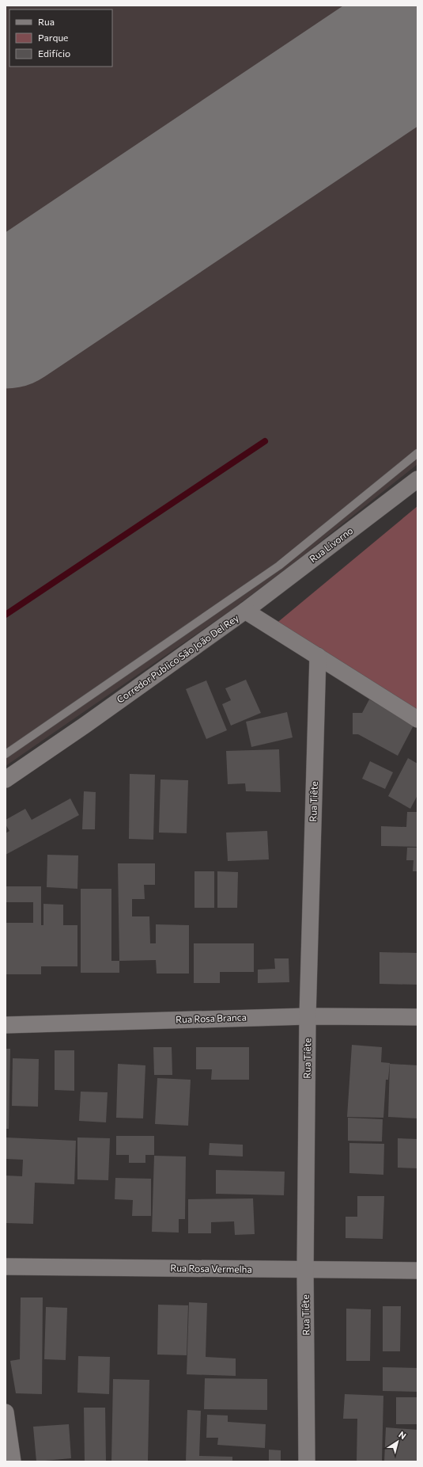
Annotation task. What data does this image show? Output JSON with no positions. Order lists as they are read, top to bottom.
{
  "streets": {
    "street": [
      "Rua Livorno",
      "Corredor Publico São João Del Rey",
      "Rua Tiête",
      "Rua Rosa Branca",
      "Rua Rosa Vermelha"
    ]
  },
  "crossings": [
    ["Rua Livorno", "Corredor Publico São João Del Rey"],
    ["Corredor Publico São João Del Rey", "Rua Tiête"],
    ["Rua Tiête", "Rua Rosa Branca"],
    ["Rua Tiête", "Rua Rosa Vermelha"]
  ],
  "legend": ["Rua", "Parque", "Edifício"],
  "north": "top right"
}
